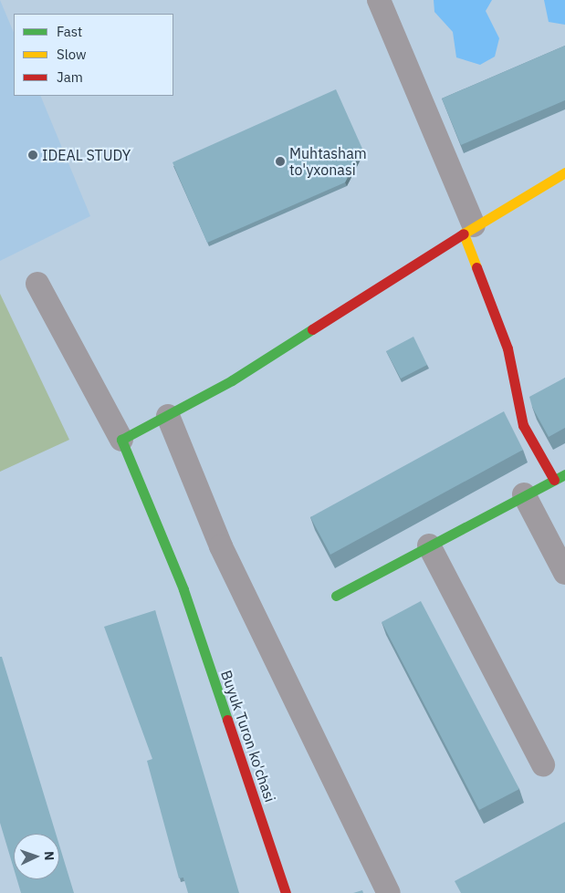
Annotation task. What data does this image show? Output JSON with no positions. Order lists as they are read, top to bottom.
{
  "streets": {
    "street": ["Buyuk Turon ko'chasi"]
  },
  "places": ["IDEAL STUDY", "Muhtasham to'yxonasi"],
  "legend": ["Fast", "Slow", "Jam"],
  "north": "right"
}
